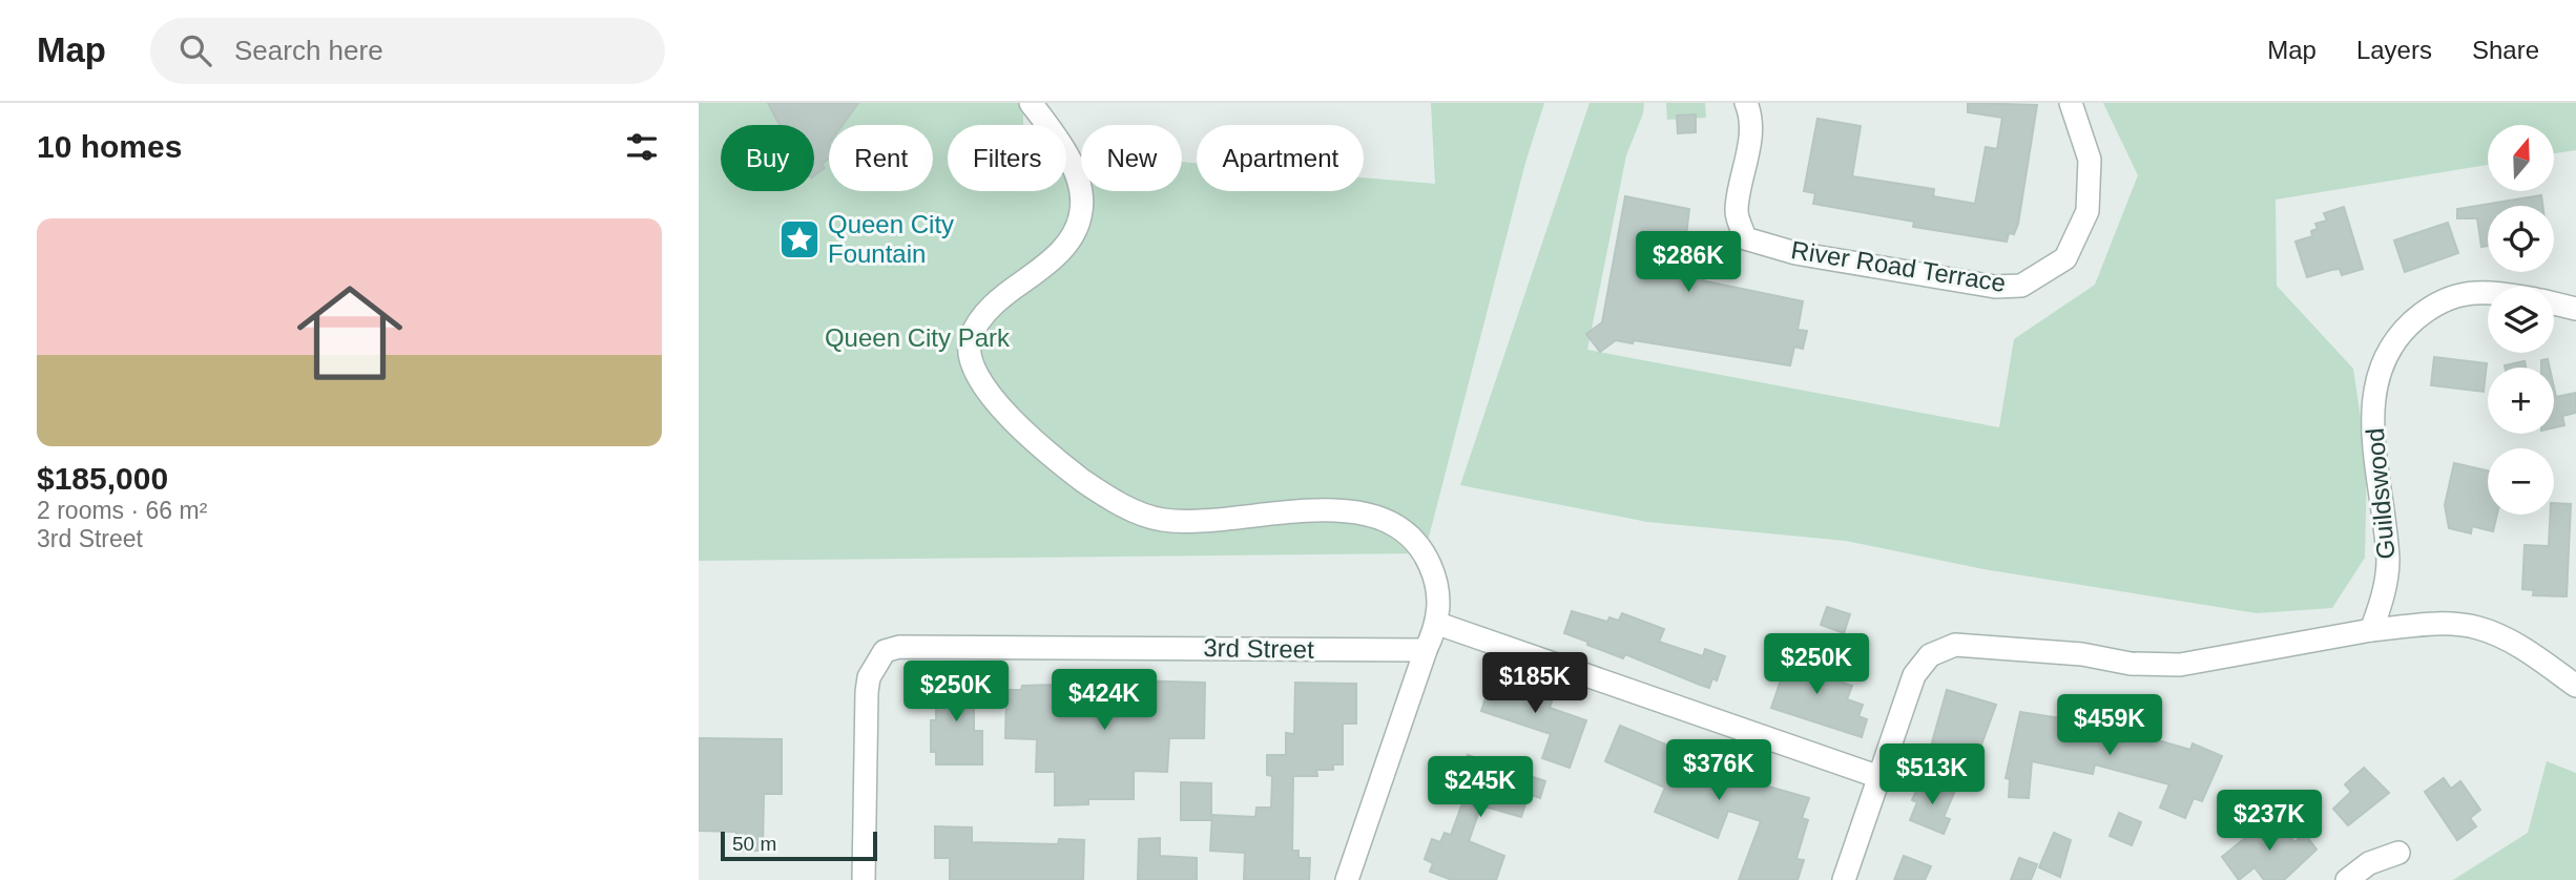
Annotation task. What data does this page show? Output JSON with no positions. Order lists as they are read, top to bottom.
{
  "streets": {
    "street": ["River Road Terrace", "Guildswood", "3rd Street"]
  },
  "parks": ["Queen City Park"],
  "places": {
    "place": ["Queen City Fountain"]
  },
  "scale_bar": "50 m",
  "north": "top",
  "page": {
    "header": "Map",
    "search": "Search here",
    "nav": ["Map", "Layers", "Share"],
    "heading": "10 homes",
    "map_buttons": ["+", "−"],
    "chip": [
      "Buy",
      "Rent",
      "Filters",
      "New",
      "Apartment"
    ],
    "list": [
      {
        "name": "$185,000",
        "note": "2 rooms · 66 m² · 3rd Street"
      }
    ],
    "price": [
      "$286K",
      "$250K",
      "$185K",
      "$250K",
      "$424K",
      "$459K",
      "$376K",
      "$513K",
      "$245K",
      "$237K"
    ],
    "scale": "50 m"
  }
}
